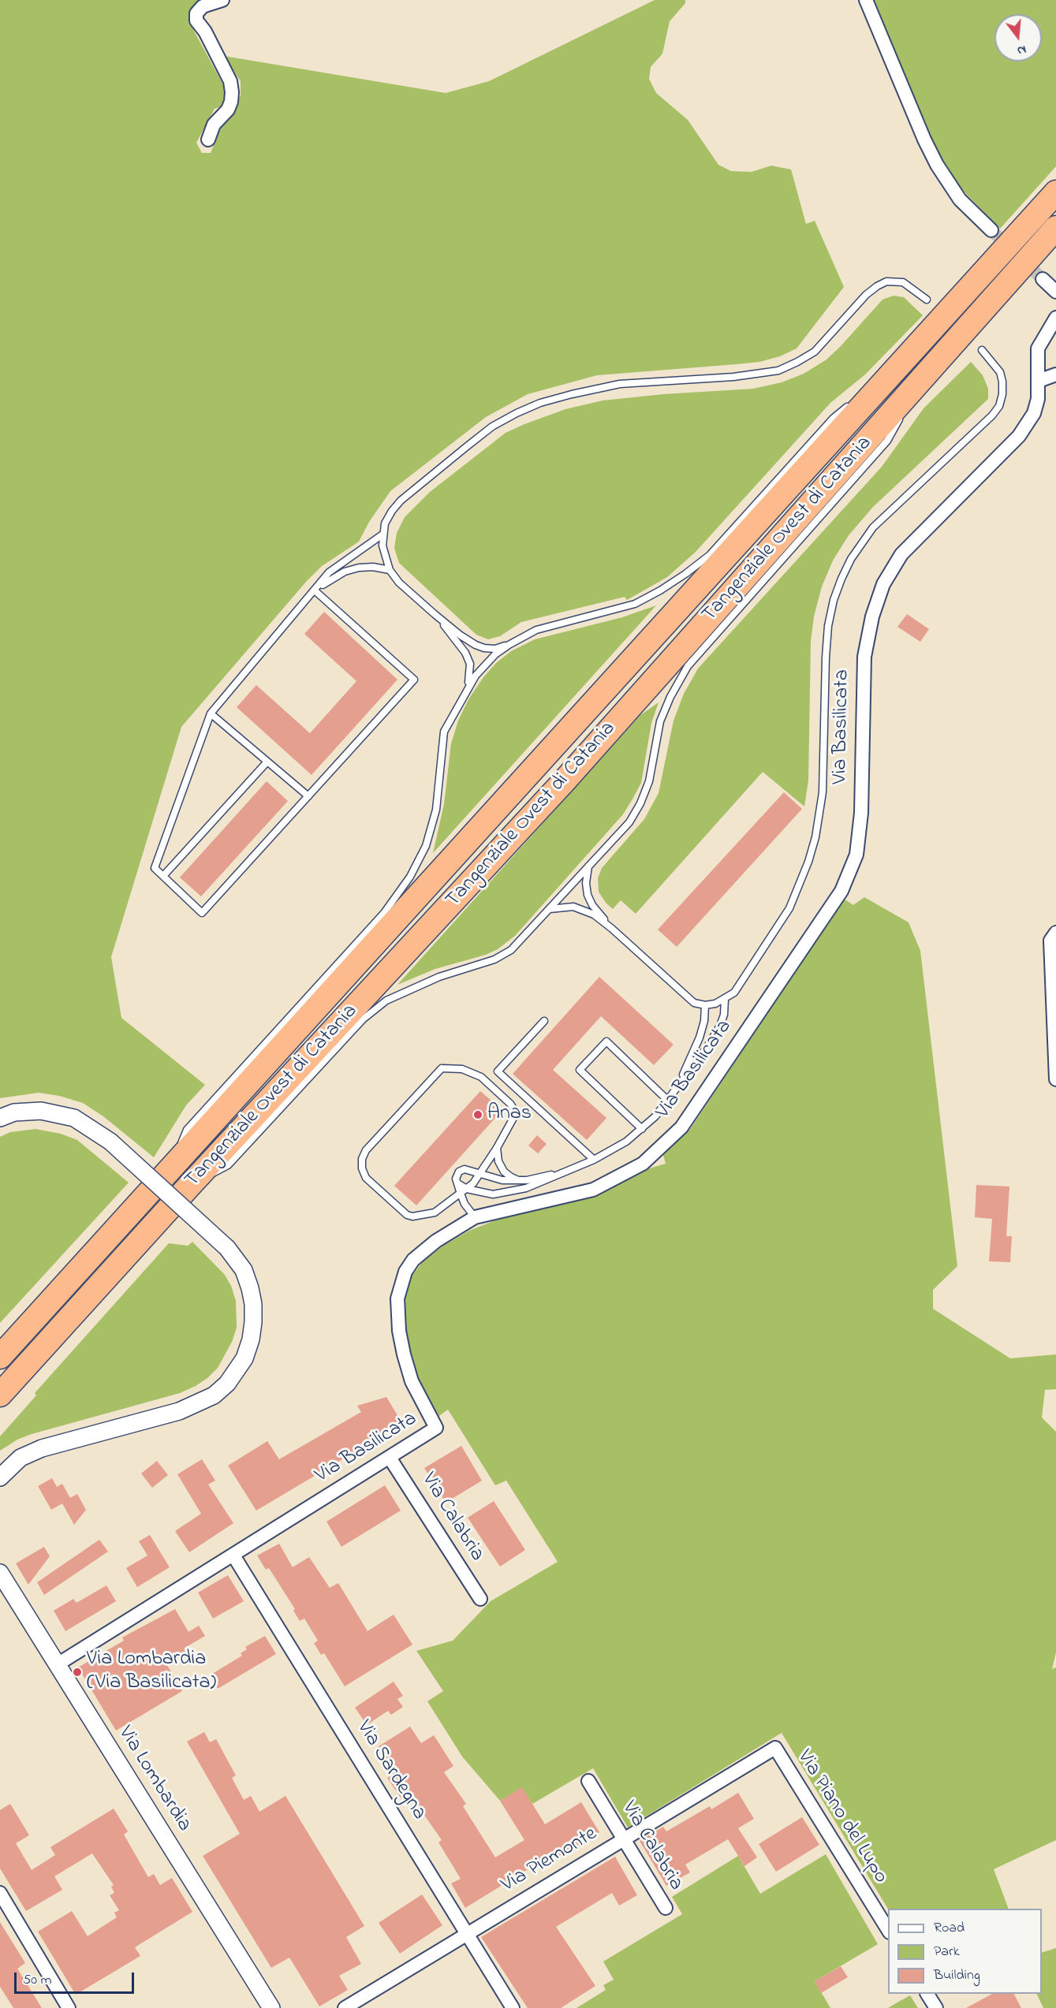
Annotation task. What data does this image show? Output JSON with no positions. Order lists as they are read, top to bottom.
{
  "streets": {
    "highway": ["Tangenziale Ovest di Catania"],
    "street": [
      "Via Basilicata",
      "Via Calabria",
      "Via Sardegna",
      "Via Lombardia",
      "Via Piano del Lupo",
      "Via Piemonte"
    ]
  },
  "crossings": [
    ["Via Basilicata", "Via Calabria"],
    ["Via Basilicata", "Via Sardegna"],
    ["Via Basilicata", "Via Lombardia"],
    ["Via Calabria", "Via Piemonte"],
    ["Via Sardegna", "Via Piemonte"],
    ["Via Piano del Lupo", "Via Piemonte"]
  ],
  "places": ["Anas", "Via Lombardia (Via Basilicata)"],
  "legend": ["Road", "Park", "Building"],
  "scale_bar": "50 m",
  "north": "bottom"
}
